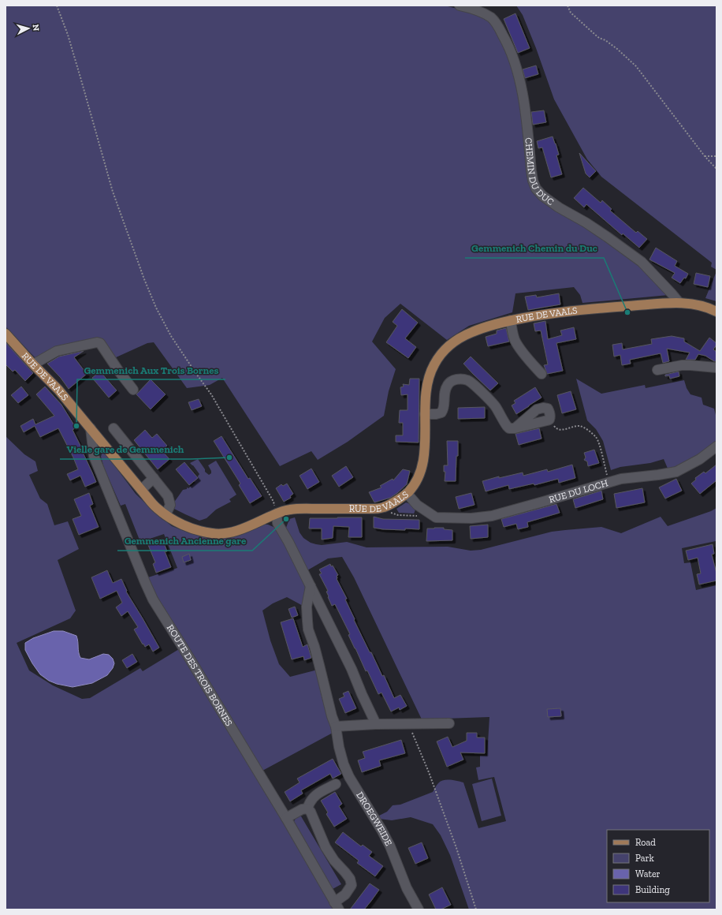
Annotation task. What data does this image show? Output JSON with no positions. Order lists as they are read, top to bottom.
{
  "streets": {
    "main road": ["RUE DE VAALS"],
    "street": [
      "CHEMIN DU DUC",
      "RUE DU LOCH",
      "ROUTE DES TROIS BORNES",
      "DROEGWEIDE"
    ]
  },
  "crossings": [
    ["CHEMIN DU DUC", "RUE DE VAALS"],
    ["RUE DE VAALS", "RUE DU LOCH"],
    ["RUE DE VAALS", "ROUTE DES TROIS BORNES"]
  ],
  "places": [
    "Gemmenich Chemin du Duc",
    "Gemmenich Aux Trois Bornes",
    "Vielle gare de Gemmenich",
    "Gemmenich Ancienne gare"
  ],
  "legend": [
    "Road",
    "Park",
    "Water",
    "Building"
  ],
  "north": "right"
}
